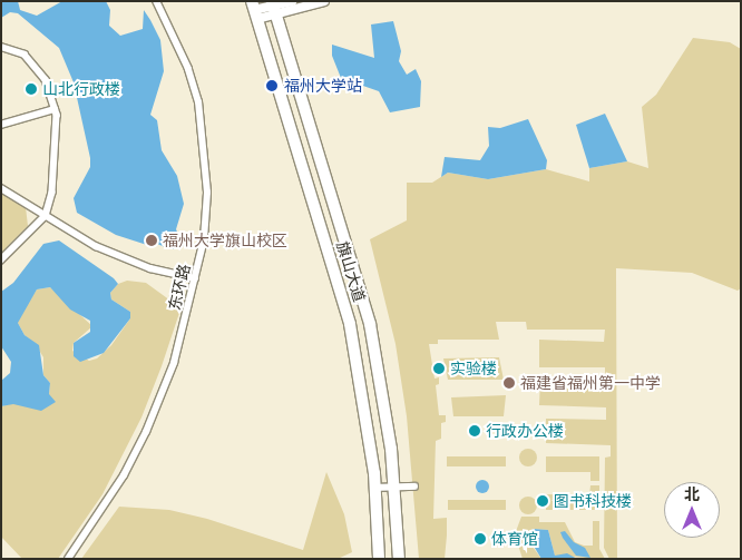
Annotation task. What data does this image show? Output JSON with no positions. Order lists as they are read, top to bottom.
{
  "streets": {
    "highway": ["旗山大道"],
    "street": ["东环路"]
  },
  "places": [
    "福州大学站",
    "山北行政楼",
    "福州大学旗山校区",
    "实验楼",
    "福建省福州第一中学",
    "行政办公楼",
    "图书科技楼",
    "体育馆"
  ],
  "north": "top"
}
